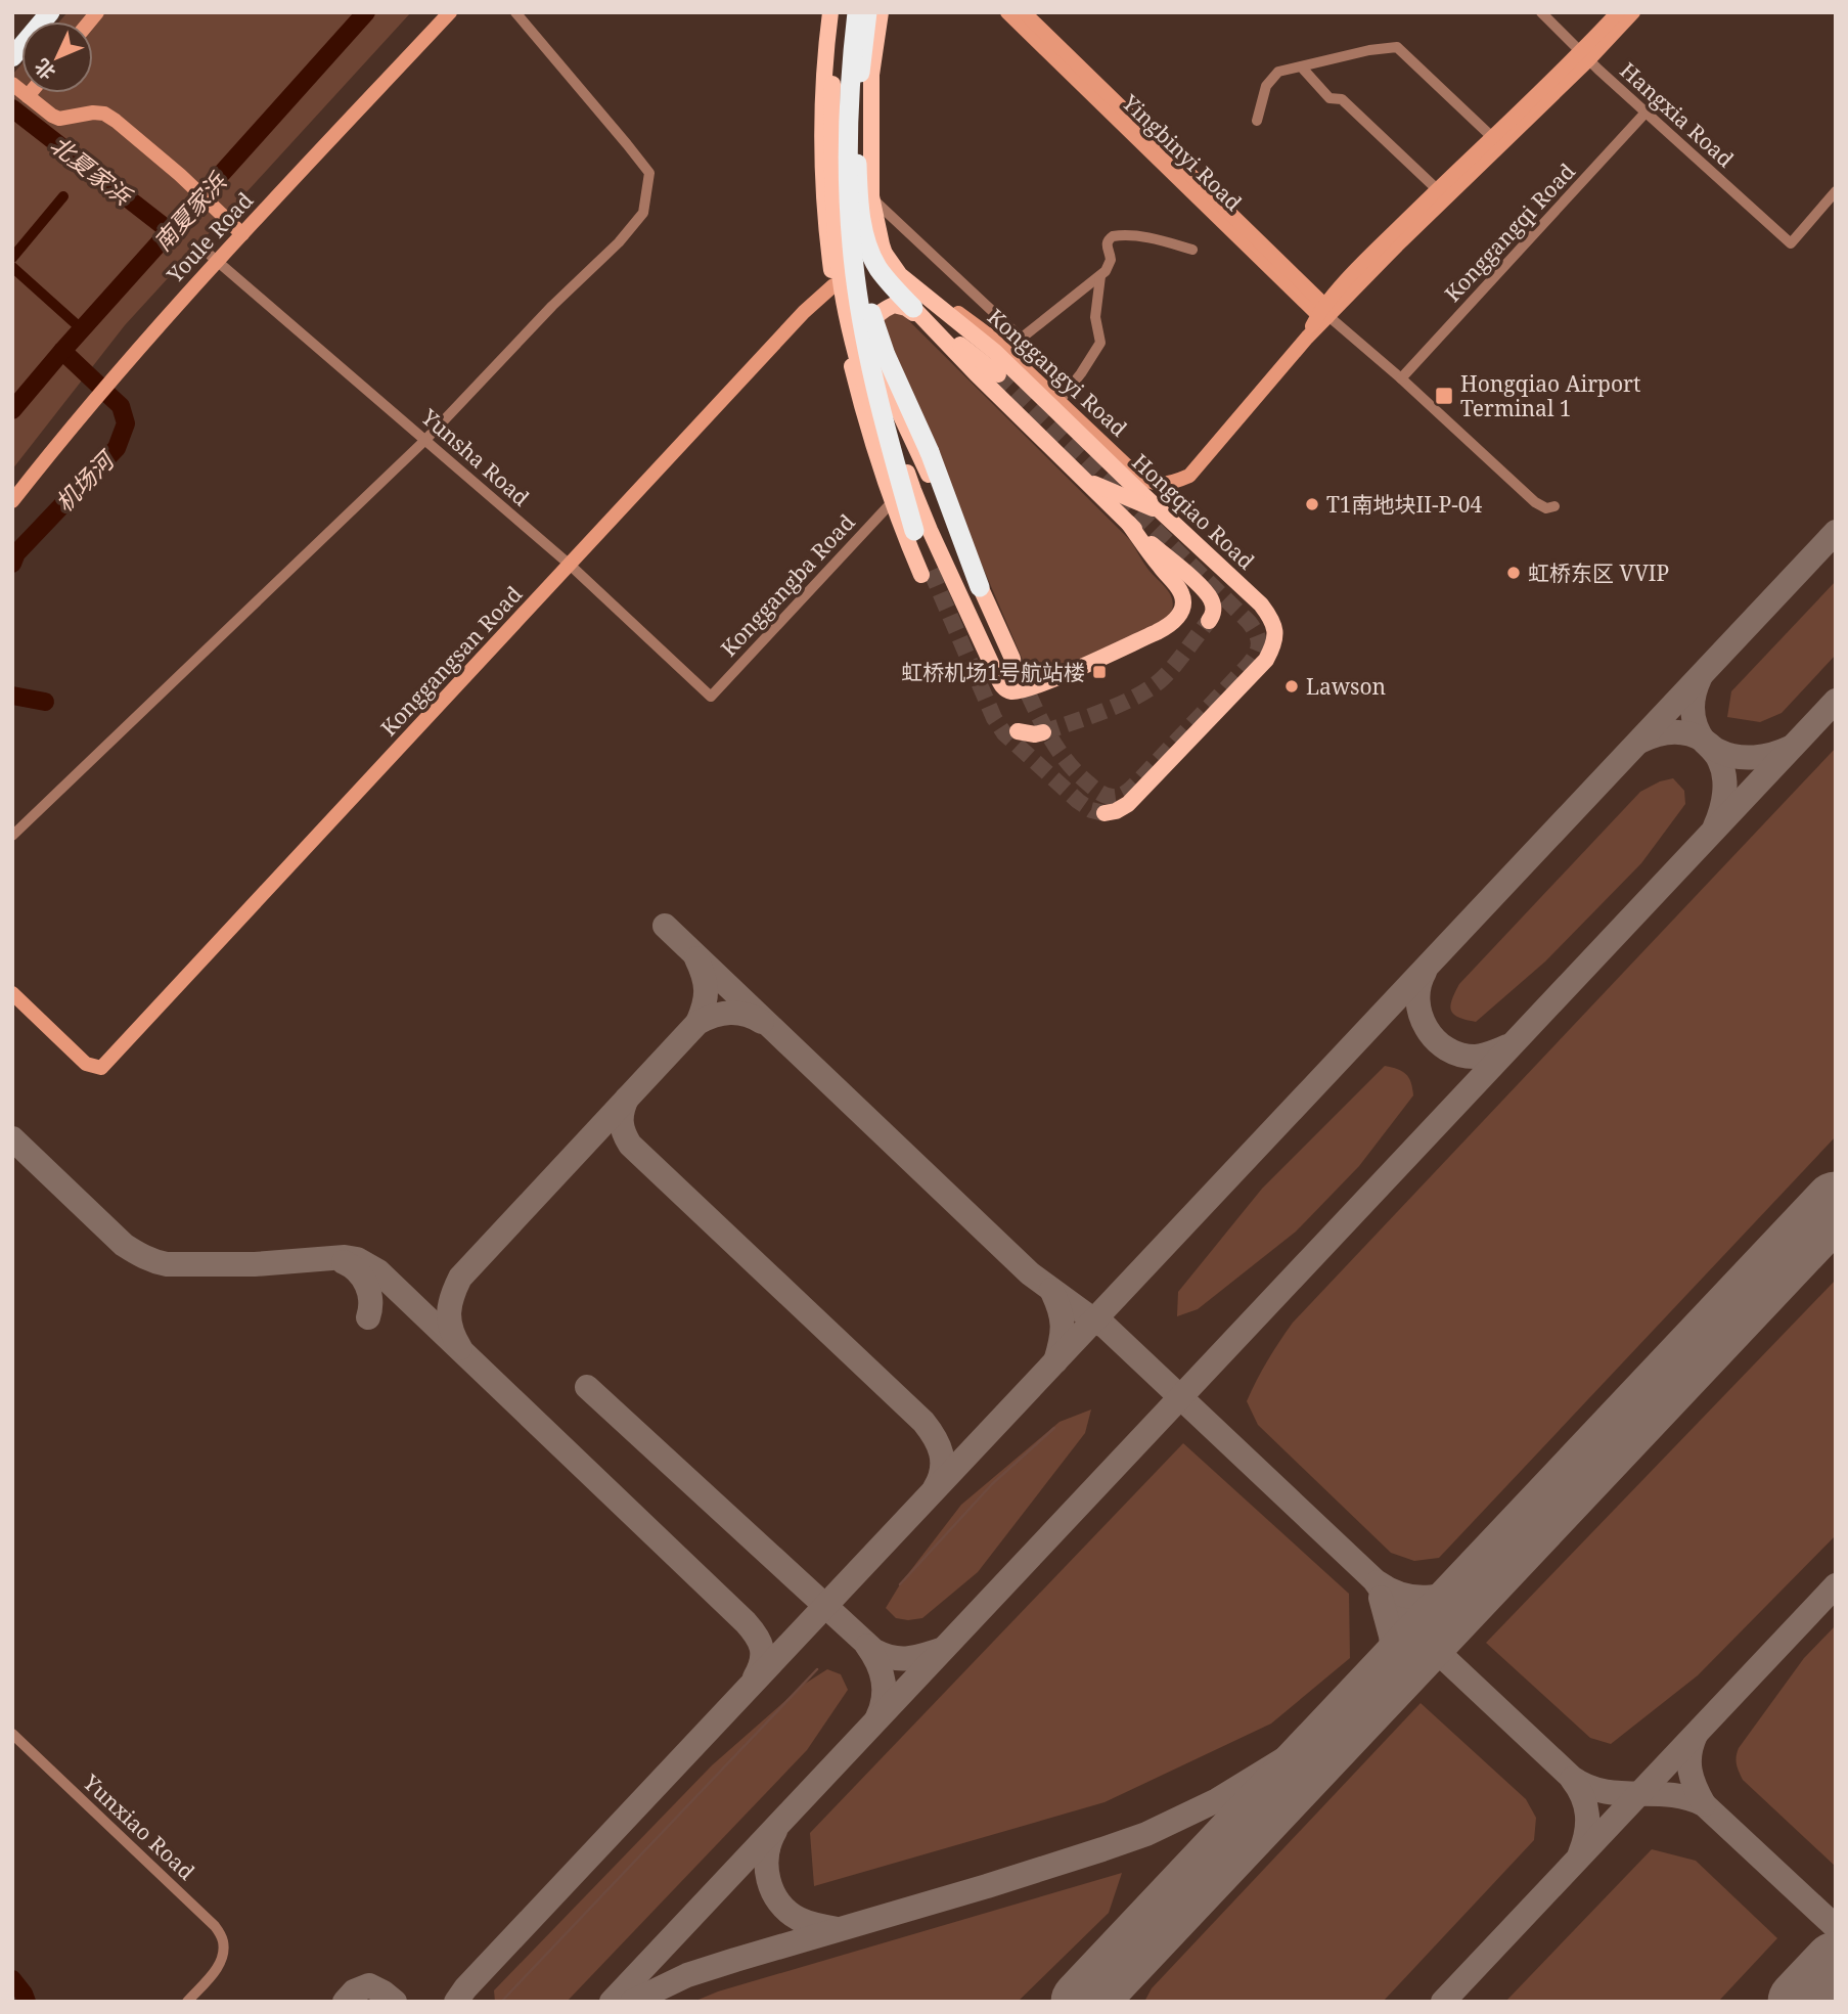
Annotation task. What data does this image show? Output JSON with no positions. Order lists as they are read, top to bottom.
{
  "streets": {
    "main road": [
      "Yingbinyi Road",
      "Youle Road",
      "Konggangyi Road",
      "Hongqiao Road",
      "Konggangsan Road"
    ],
    "street": [
      "Hangxia Road",
      "Konggangqi Road",
      "Yunsha Road",
      "Konggangba Road",
      "Yunxiao Road"
    ]
  },
  "crossings": [
    ["Hangxia Road", "Konggangqi Road"],
    ["Hangxia Road", "Konggangyi Road"],
    ["Yingbinyi Road", "Konggangqi Road"],
    ["Yingbinyi Road", "Konggangyi Road"],
    ["Youle Road", "Yunsha Road"],
    ["Konggangyi Road", "Hongqiao Road"],
    ["Yunsha Road", "Konggangba Road"],
    ["Yunsha Road", "Konggangsan Road"]
  ],
  "water": ["北夏家浜", "南夏家浜", "机场河"],
  "places": {
    "transit": ["Hongqiao Airport Terminal 1", "虹桥机场1号航站楼"],
    "other": ["T1南地块II-P-04", "虹桥东区 VVIP", "Lawson"]
  },
  "north": "bottom left"
}
